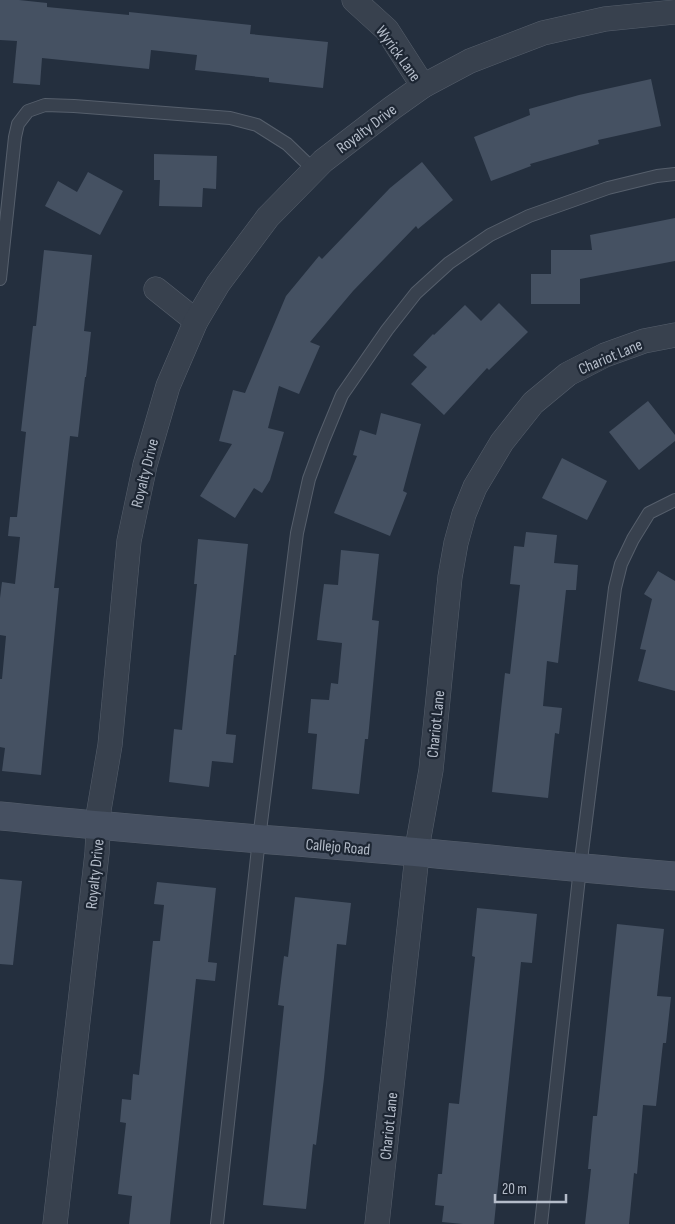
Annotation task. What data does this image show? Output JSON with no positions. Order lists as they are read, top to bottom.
{
  "streets": {
    "street": [
      "Wyrick Lane",
      "Royalty Drive",
      "Chariot Lane",
      "Callejo Road"
    ]
  },
  "crossings": [
    ["Wyrick Lane", "Royalty Drive"],
    ["Royalty Drive", "Callejo Road"],
    ["Chariot Lane", "Callejo Road"]
  ],
  "scale_bar": "20 m"
}
